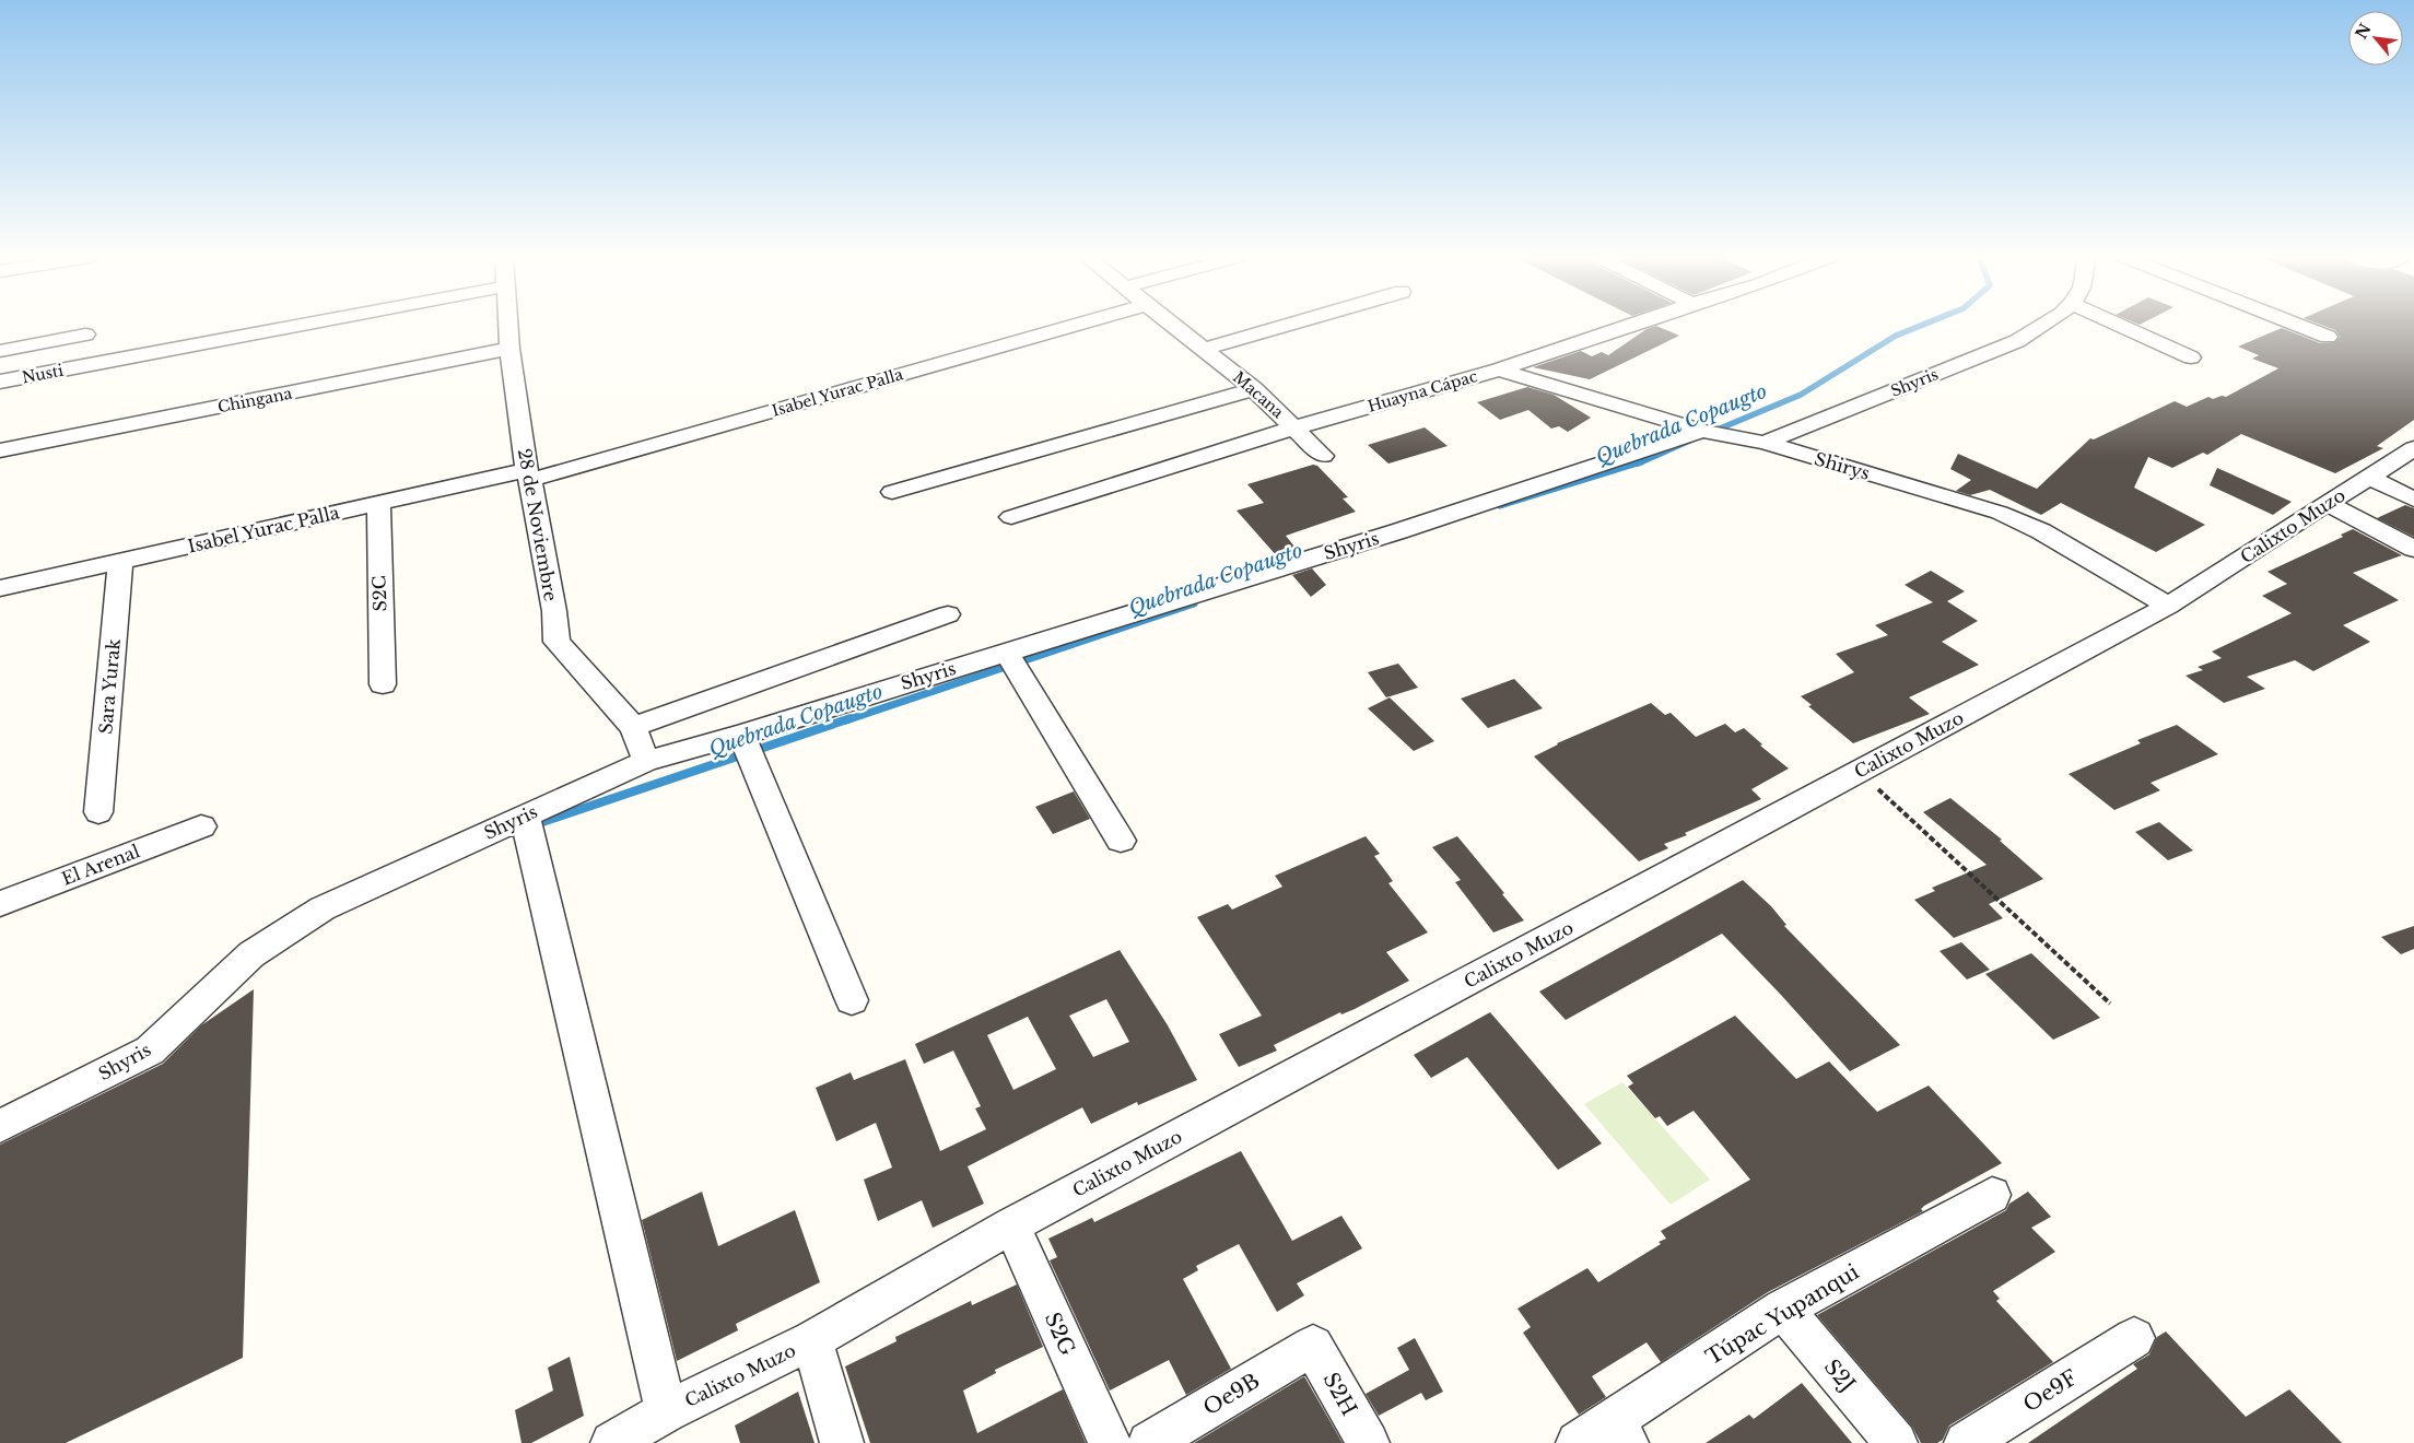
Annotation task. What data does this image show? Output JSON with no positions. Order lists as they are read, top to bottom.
{
  "streets": {
    "street": [
      "Nusti",
      "Shyris",
      "Huayna Cápac",
      "Isabel Yurac Palla",
      "Macana",
      "Chingana",
      "Shirys",
      "28 de Noviembre",
      "Calixto Muzo",
      "S2C",
      "Sara Yurak",
      "El Arenal",
      "Túpac Yupanqui",
      "S2G",
      "S2J",
      "Oe9F",
      "Oe9B",
      "S2H"
    ]
  },
  "crossings": [
    ["Shyris", "Shirys"],
    ["Shyris", "28 de Noviembre"],
    ["Huayna Cápac", "Macana"],
    ["Huayna Cápac", "Shirys"],
    ["Isabel Yurac Palla", "28 de Noviembre"],
    ["Isabel Yurac Palla", "S2C"],
    ["Isabel Yurac Palla", "Sara Yurak"],
    ["Chingana", "28 de Noviembre"],
    ["Shirys", "Calixto Muzo"],
    ["Calixto Muzo", "S2G"],
    ["Túpac Yupanqui", "S2J"],
    ["Oe9B", "S2H"]
  ],
  "water": ["Quebrada Copaugto"],
  "north": "top left"
}
